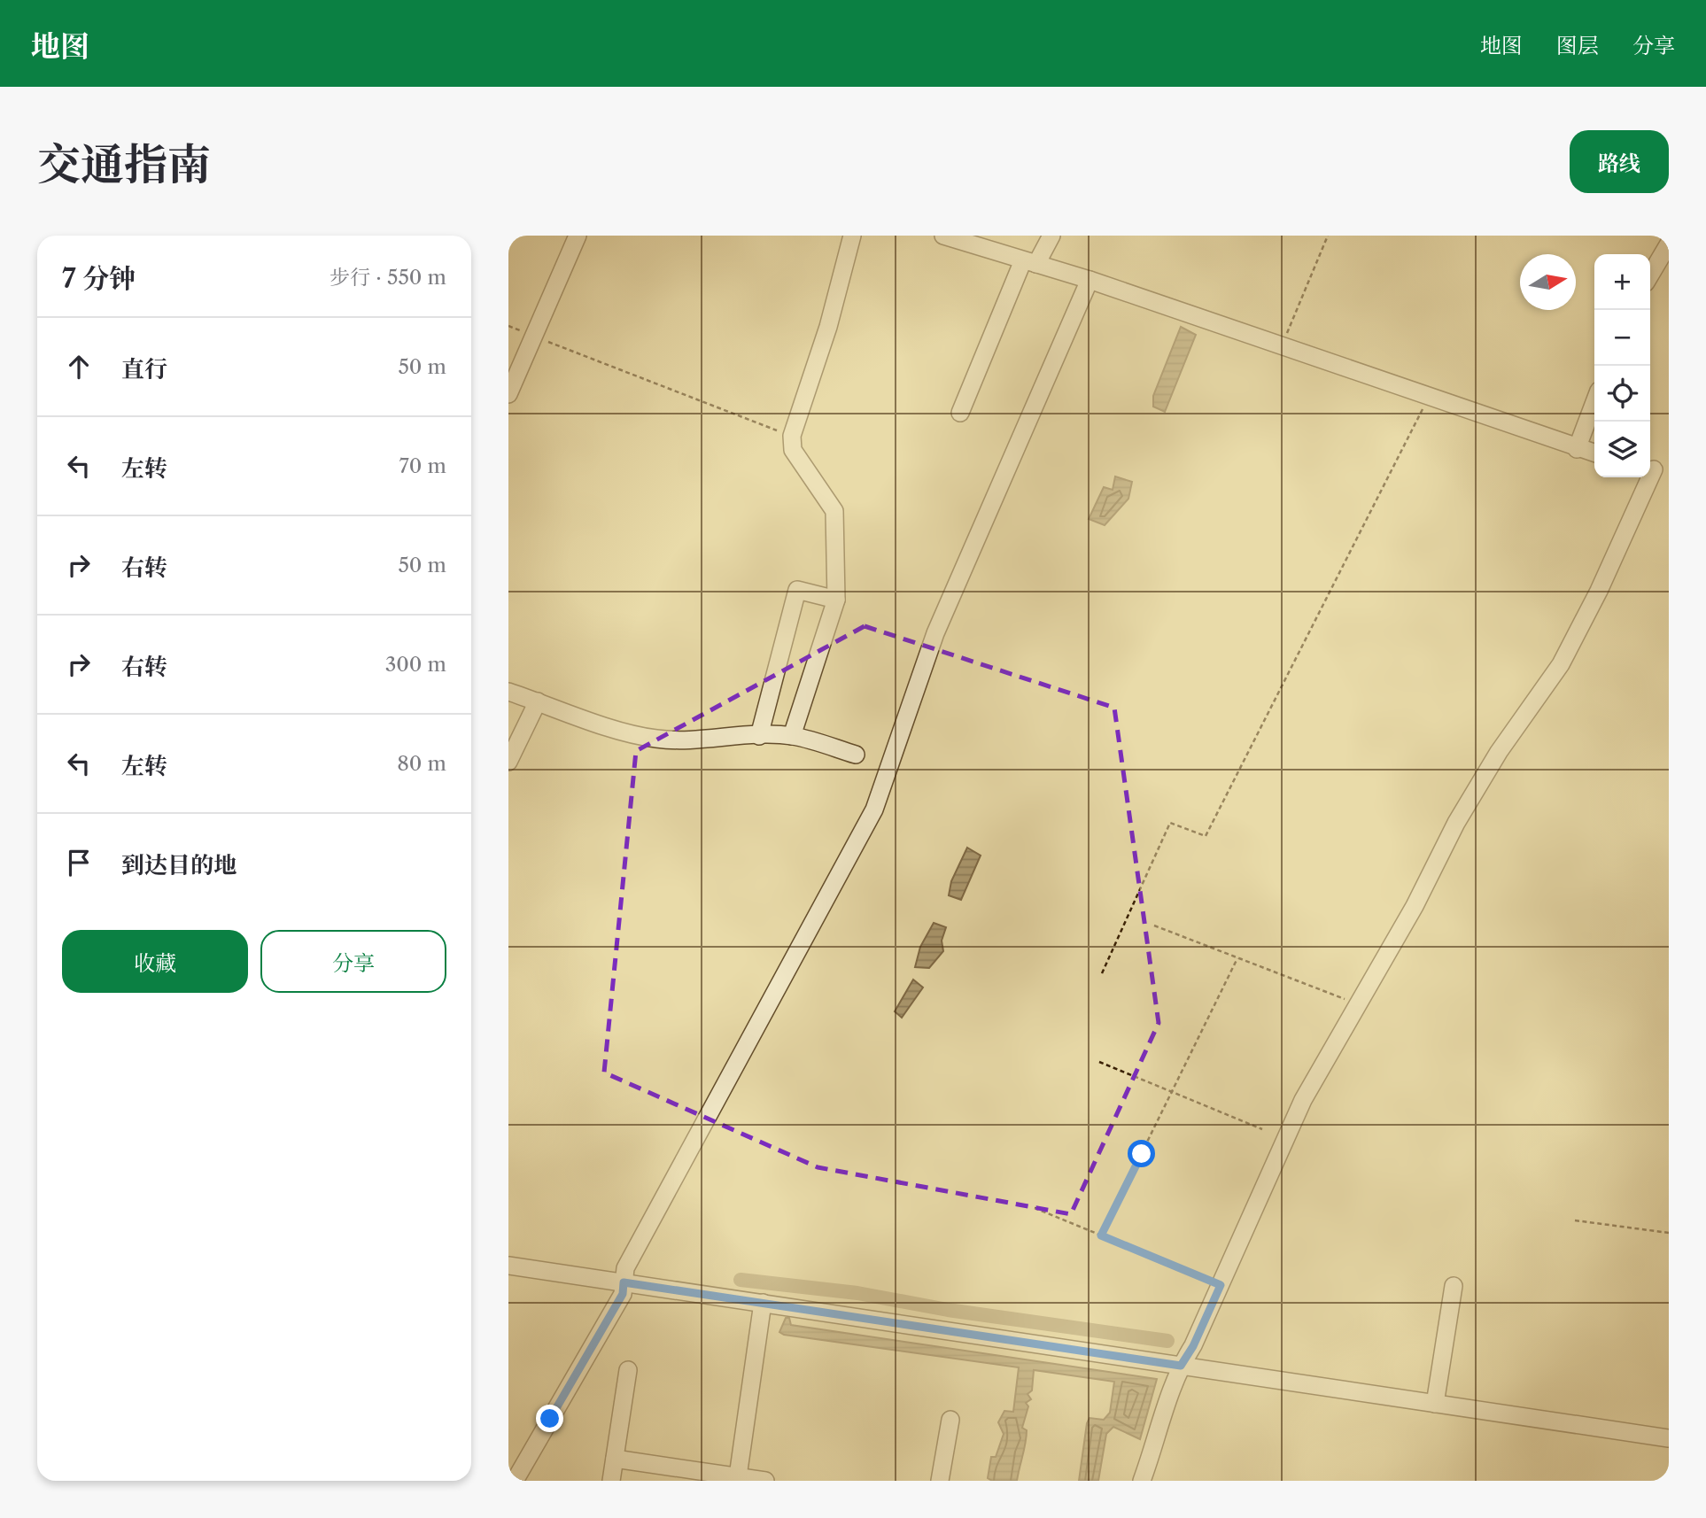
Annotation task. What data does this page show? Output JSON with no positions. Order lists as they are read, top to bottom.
{
  "north": "right",
  "page": {
    "header": "地图",
    "nav": ["地图", "图层", "分享"],
    "title": "交通指南",
    "buttons": [
      "路线",
      ["收藏", "分享"]
    ],
    "heading": ["7 分钟", "步行 · 550 m"],
    "map_buttons": ["+", "−"],
    "list": [
      ["直行", "50 m"],
      ["左转", "70 m"],
      ["右转", "50 m"],
      ["右转", "300 m"],
      ["左转", "80 m"],
      "到达目的地"
    ]
  }
}
